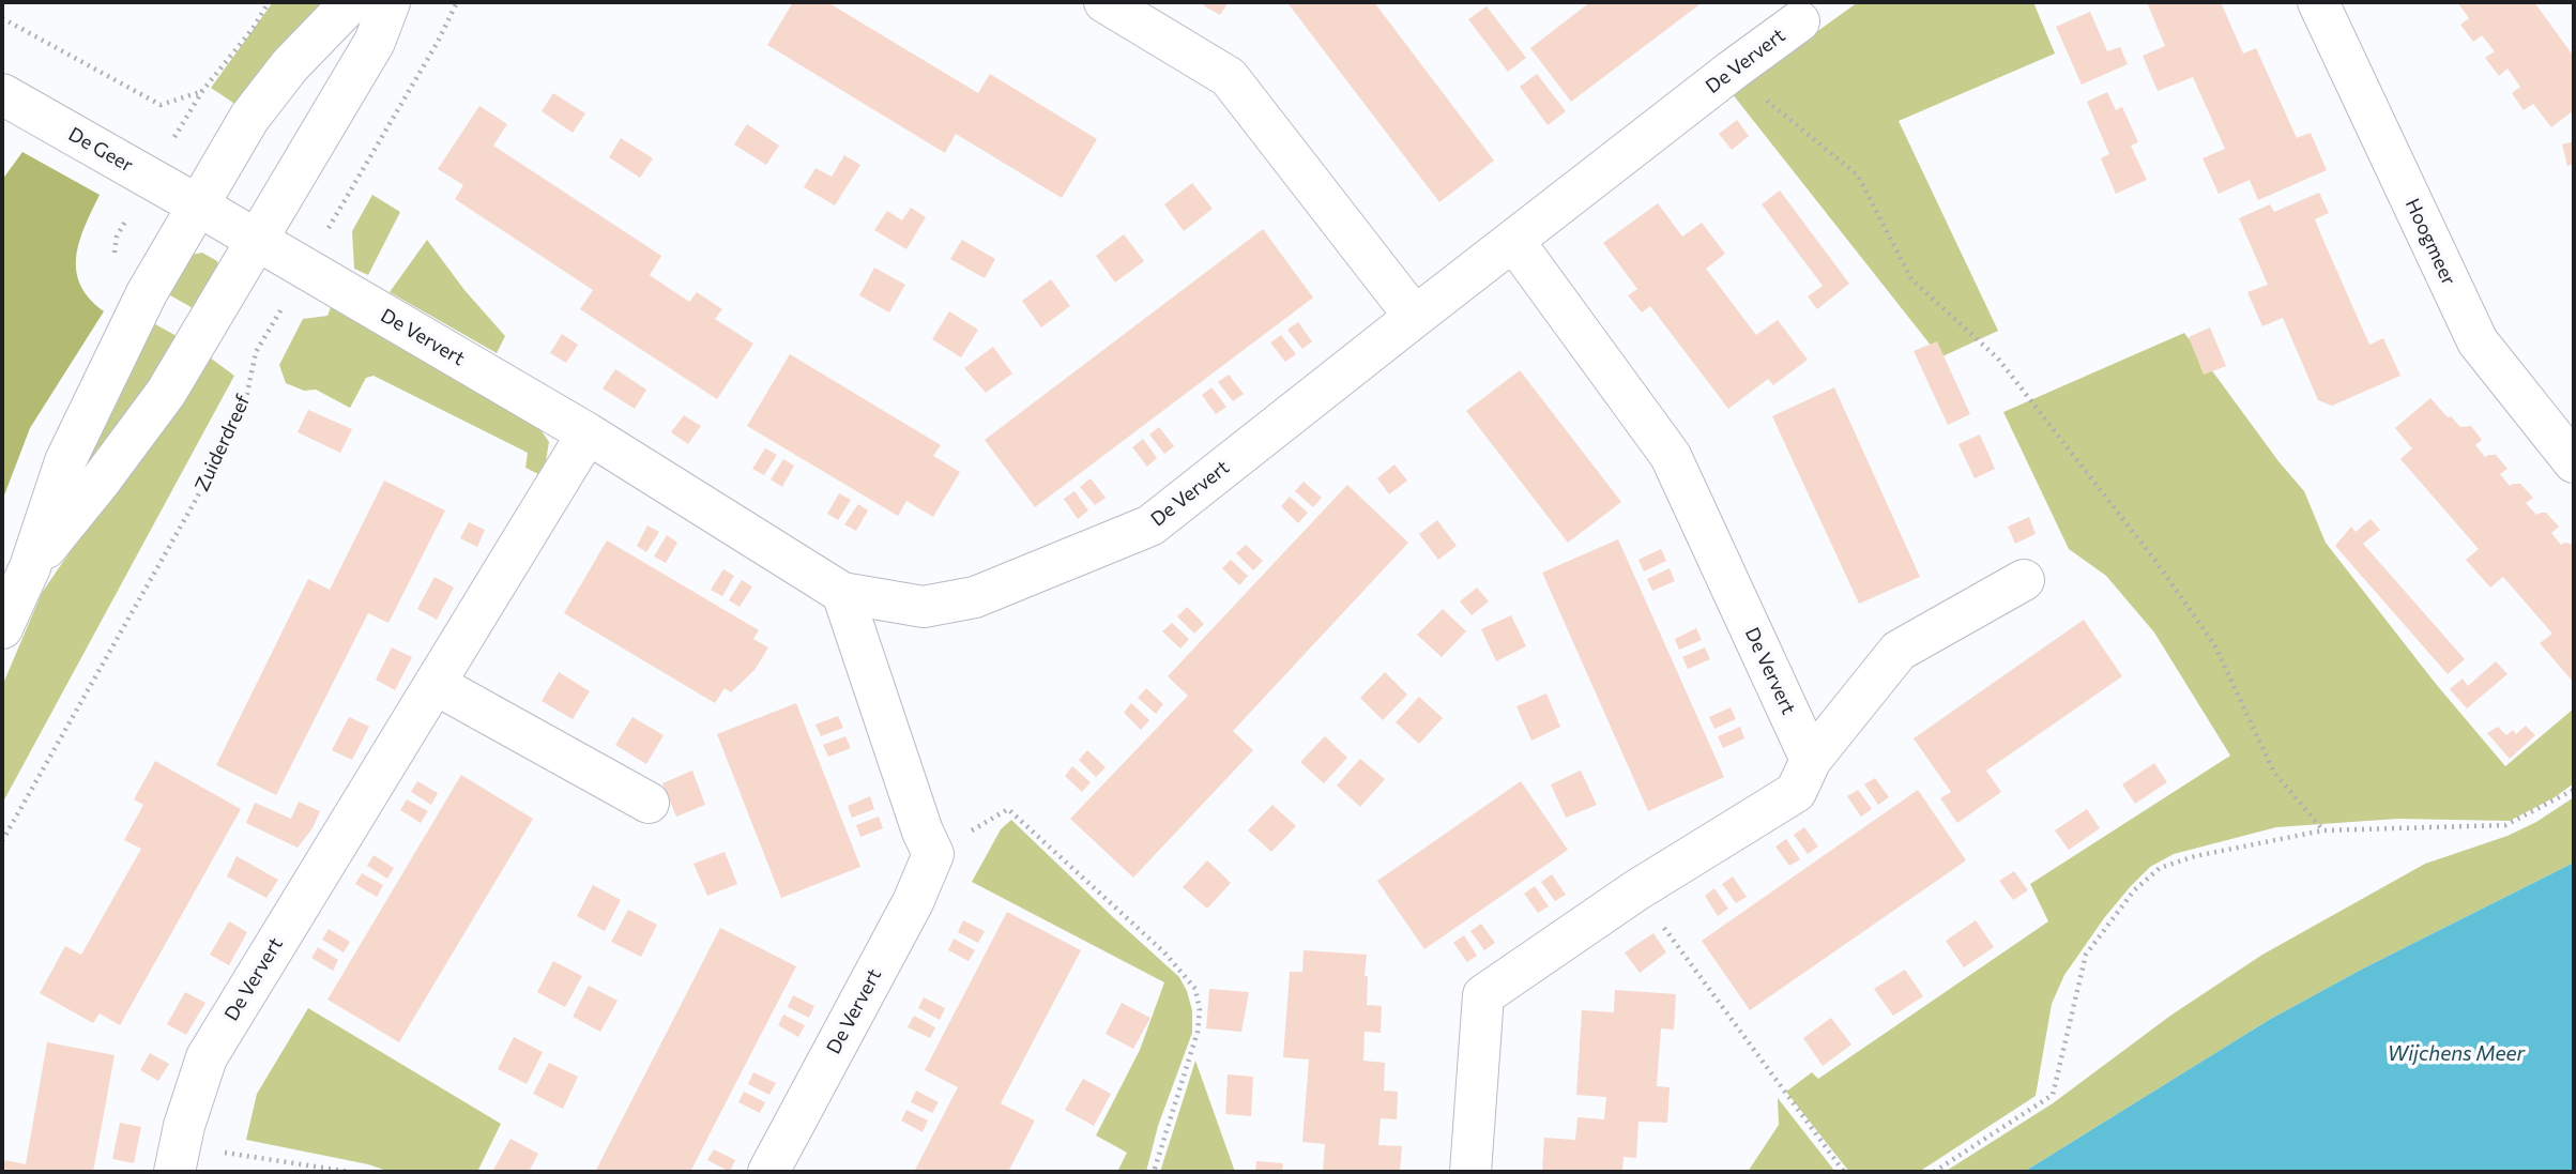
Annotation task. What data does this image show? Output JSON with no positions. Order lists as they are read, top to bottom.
{
  "streets": {
    "street": ["De Ververt", "De Geer", "Hoogmeer"],
    "path": ["Zuiderdreef"]
  },
  "crossings": [
    ["De Ververt", "De Geer"],
    ["De Ververt", "Zuiderdreef"]
  ],
  "water": ["Wijchens Meer"]
}
